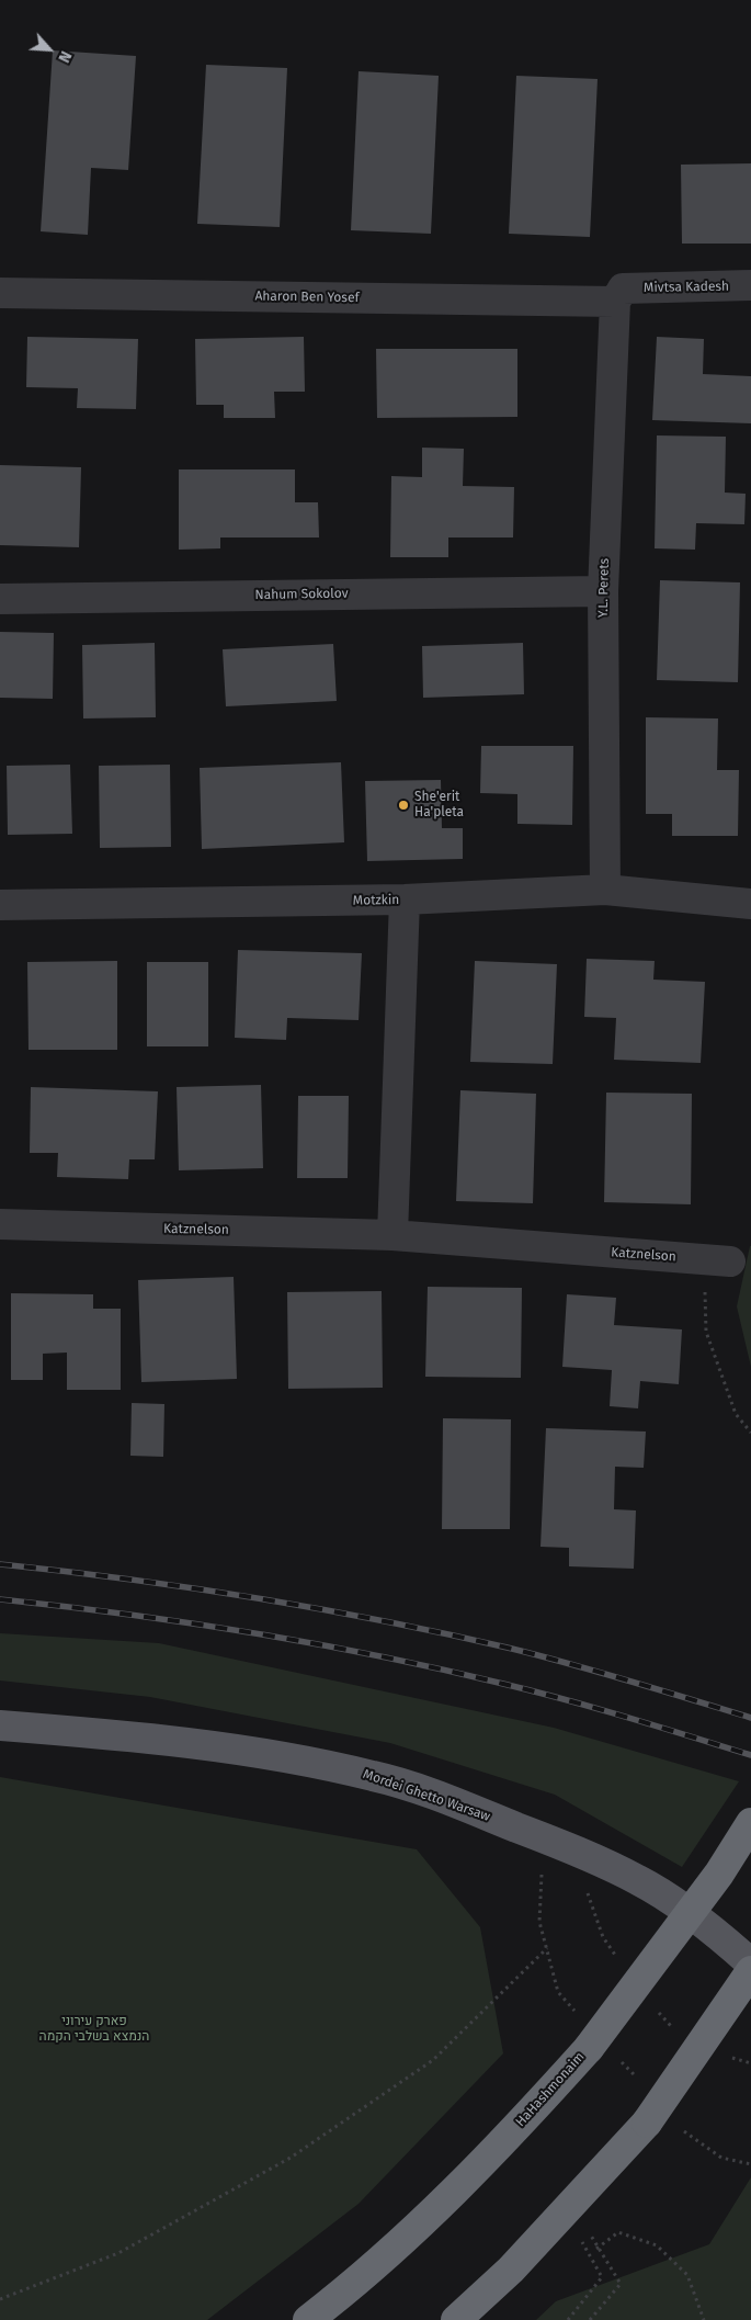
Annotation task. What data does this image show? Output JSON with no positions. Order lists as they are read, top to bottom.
{
  "streets": {
    "highway": ["HaHashmonaim"],
    "main road": ["Mordei Ghetto Warsaw"],
    "street": [
      "Mivtsa Kadesh",
      "Aharon Ben Yosef",
      "Y.L. Perets",
      "Nahum Sokolov",
      "Motzkin",
      "Katznelson"
    ]
  },
  "crossings": [
    ["Mivtsa Kadesh", "Aharon Ben Yosef"],
    ["Mivtsa Kadesh", "Y.L. Perets"],
    ["Aharon Ben Yosef", "Y.L. Perets"],
    ["Y.L. Perets", "Nahum Sokolov"],
    ["Y.L. Perets", "Motzkin"]
  ],
  "parks": ["פארק עירוני הנמצא בשלבי הקמה"],
  "places": ["She'erit Ha'pleta"],
  "north": "bottom right"
}
